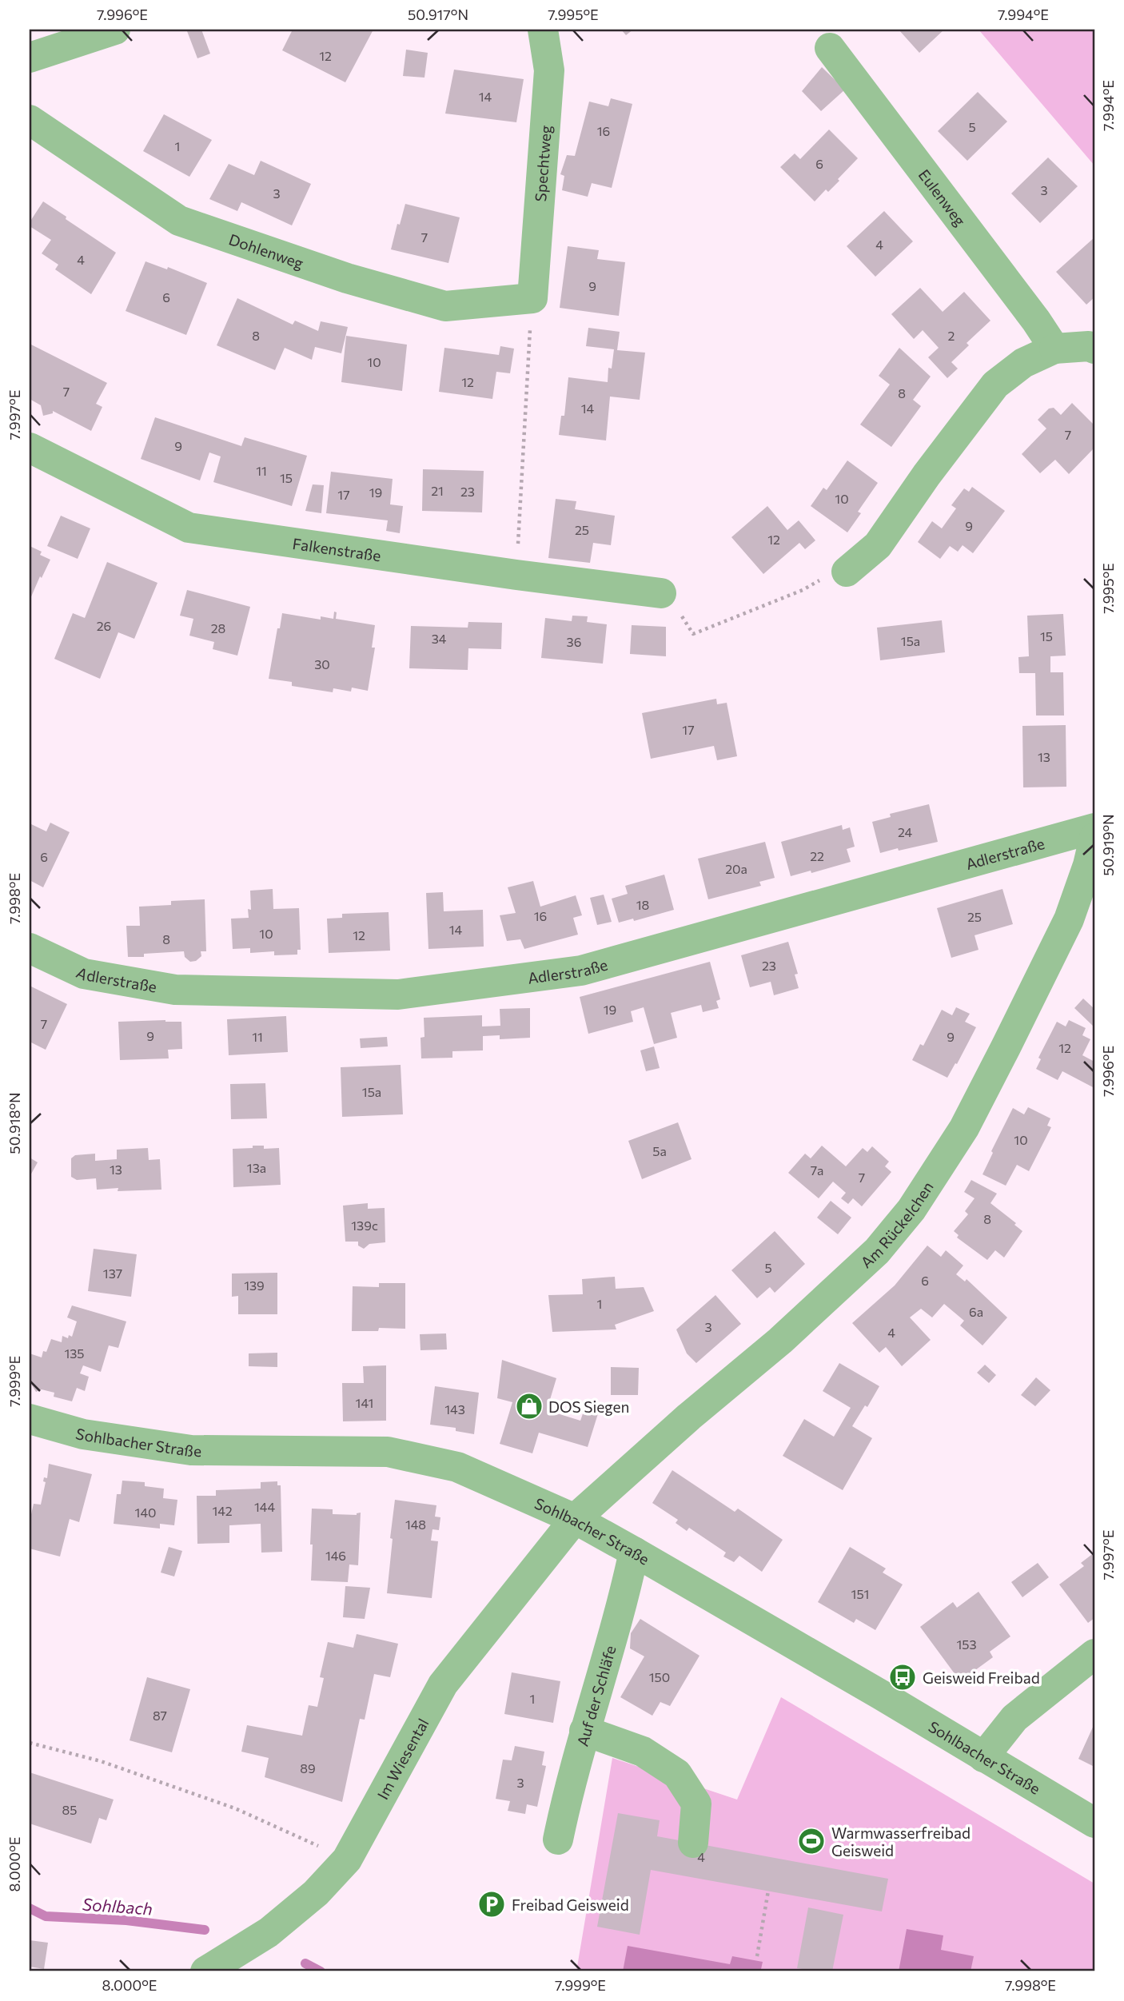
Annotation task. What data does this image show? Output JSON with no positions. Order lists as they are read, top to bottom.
{
  "streets": {
    "street": [
      "Spechtweg",
      "Eulenweg",
      "Dohlenweg",
      "Falkenstraße",
      "Adlerstraße",
      "Am Rückelchen",
      "Sohlbacher Straße",
      "Auf der Schläfe",
      "Im Wiesental"
    ]
  },
  "crossings": [
    ["Spechtweg", "Dohlenweg"],
    ["Am Rückelchen", "Sohlbacher Straße"],
    ["Am Rückelchen", "Im Wiesental"],
    ["Sohlbacher Straße", "Auf der Schläfe"],
    ["Sohlbacher Straße", "Im Wiesental"]
  ],
  "water": ["Sohlbach"],
  "places": {
    "shop": ["DOS Siegen"],
    "bus stop": ["Geisweid Freibad"],
    "sports": ["Warmwasserfreibad Geisweid"],
    "parking": ["Freibad Geisweid"]
  },
  "house_numbers": [
    "12",
    "14",
    "5",
    "16",
    "1",
    "6",
    "3",
    "3",
    "7",
    "4",
    "4",
    "9",
    "6",
    "8",
    "2",
    "10",
    "12",
    "7",
    "8",
    "14",
    "7",
    "9",
    "11",
    "15",
    "21",
    "23",
    "19",
    "17",
    "10",
    "9",
    "25",
    "12",
    "26",
    "28",
    "15",
    "34",
    "15a",
    "36",
    "30",
    "17",
    "13",
    "24",
    "22",
    "6",
    "20a",
    "18",
    "16",
    "25",
    "14",
    "10",
    "12",
    "8",
    "23",
    "19",
    "7",
    "9",
    "11",
    "9",
    "12",
    "15a",
    "10",
    "5a",
    "13a",
    "13",
    "7a",
    "7",
    "8",
    "139c",
    "5",
    "137",
    "6",
    "139",
    "1",
    "6a",
    "3",
    "4",
    "135",
    "141",
    "143",
    "144",
    "142",
    "140",
    "148",
    "146",
    "151",
    "153",
    "150",
    "1",
    "87",
    "89",
    "3",
    "85",
    "4"
  ],
  "coordinates": [
    "7.996°E",
    "50.917°N",
    "7.995°E",
    "7.994°E",
    "7.997°E",
    "50.919°N",
    "7.998°E",
    "50.918°N",
    "7.999°E",
    "8.000°E"
  ]
}
